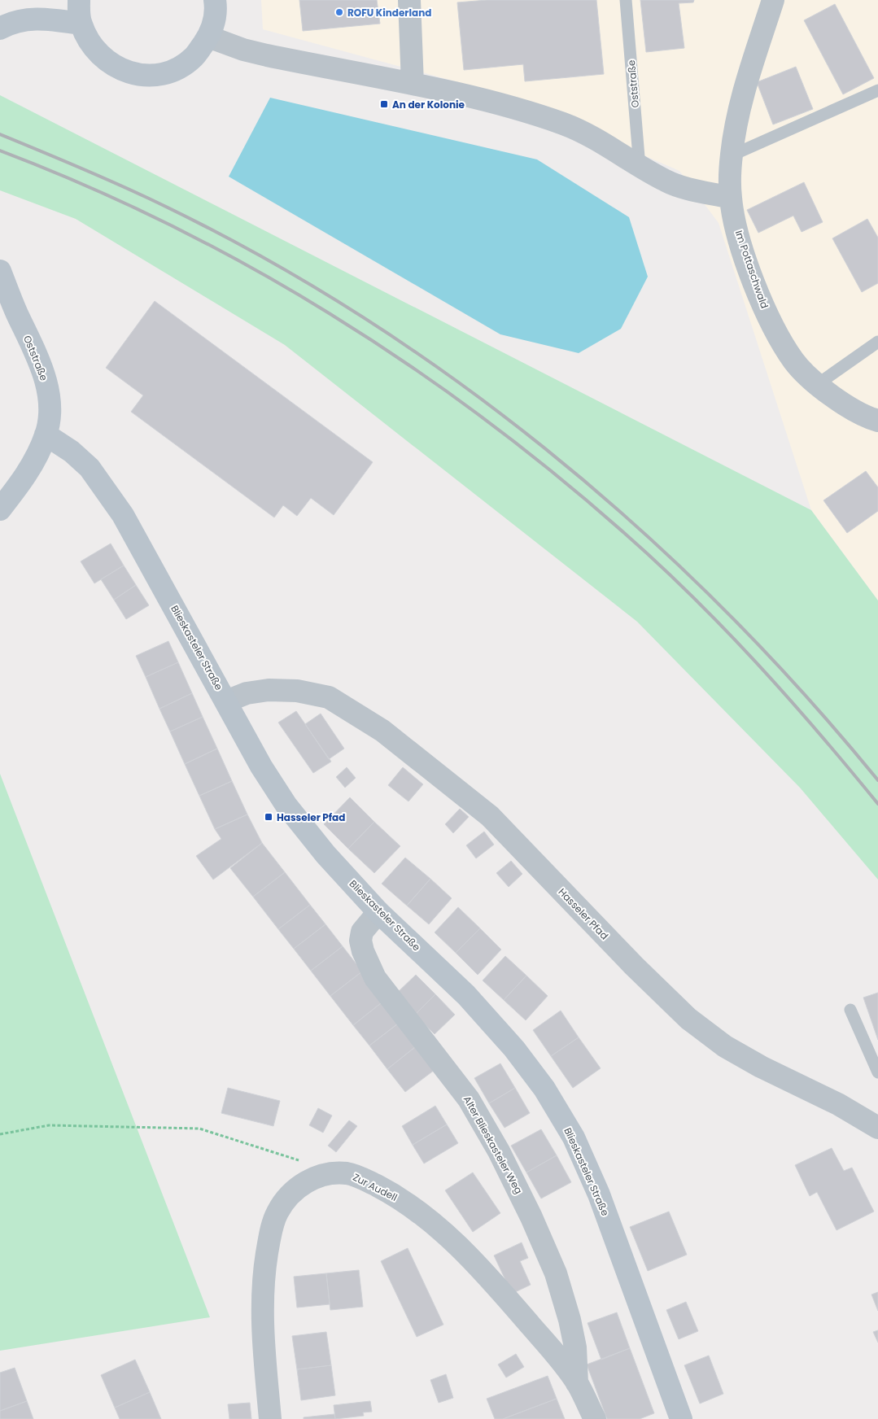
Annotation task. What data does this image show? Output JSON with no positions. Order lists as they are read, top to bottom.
{
  "streets": {
    "main road": ["Oststraße", "Blieskasteler Straße"],
    "street": [
      "Im Pottaschwald",
      "Hasseler Pfad",
      "Alter Blieskasteler Weg",
      "Zur Audell"
    ]
  },
  "crossings": [
    ["Oststraße", "Blieskasteler Straße"],
    ["Blieskasteler Straße", "Hasseler Pfad"],
    ["Blieskasteler Straße", "Alter Blieskasteler Weg"],
    ["Alter Blieskasteler Weg", "Zur Audell"]
  ],
  "places": {
    "other": ["ROFU Kinderland"],
    "transit": ["An der Kolonie", "Hasseler Pfad"]
  }
}
